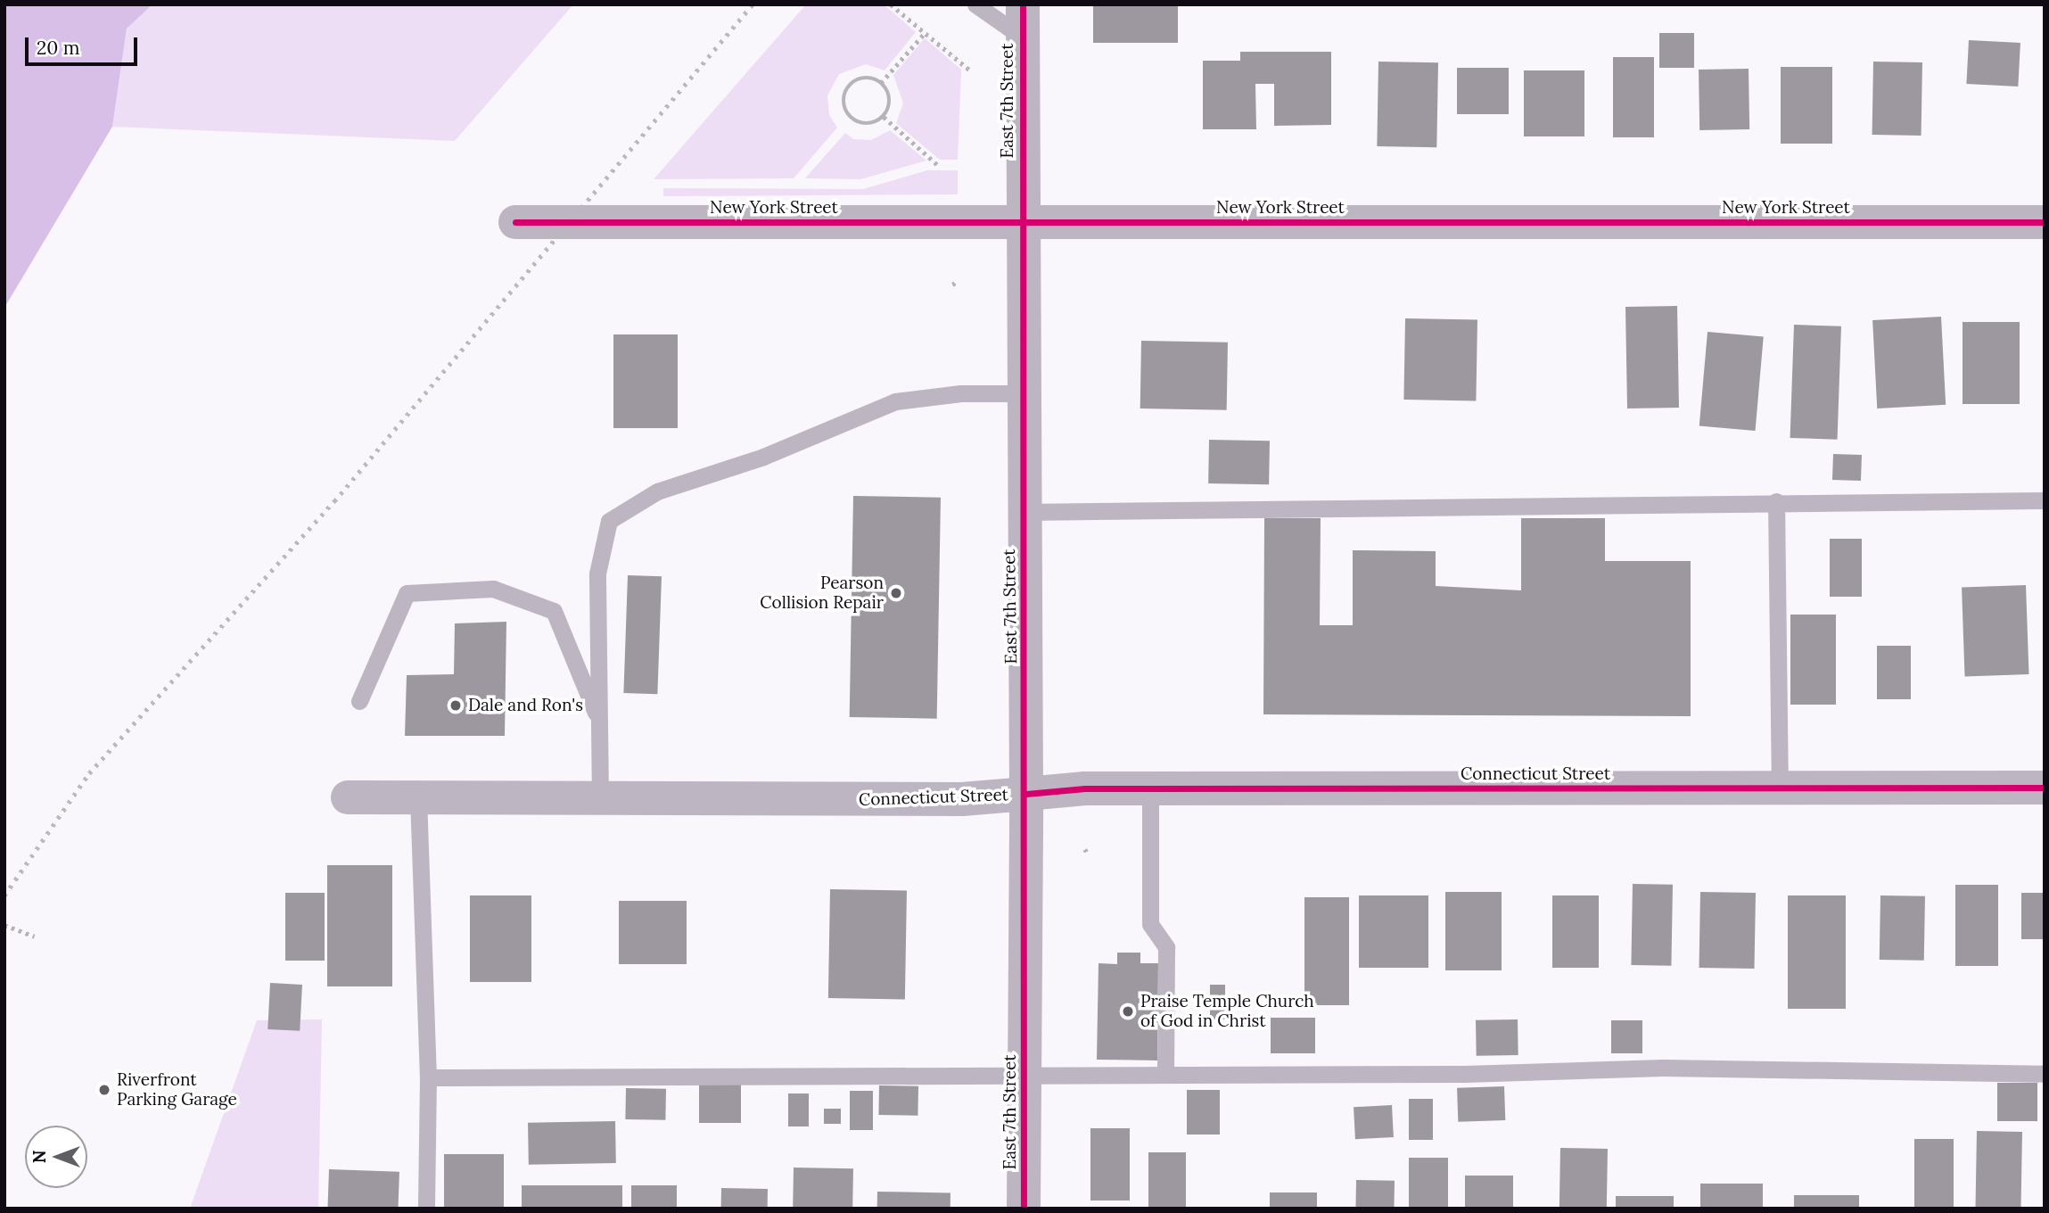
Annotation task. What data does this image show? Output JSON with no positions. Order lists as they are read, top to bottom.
{
  "streets": {
    "street": ["East 7th Street", "New York Street", "Connecticut Street"]
  },
  "crossings": [
    ["East 7th Street", "New York Street"],
    ["East 7th Street", "Connecticut Street"]
  ],
  "places": [
    "Pearson Collision Repair",
    "Dale and Ron's",
    "Praise Temple Church of God in Christ",
    "Riverfront Parking Garage"
  ],
  "scale_bar": "20 m",
  "north": "left"
}
